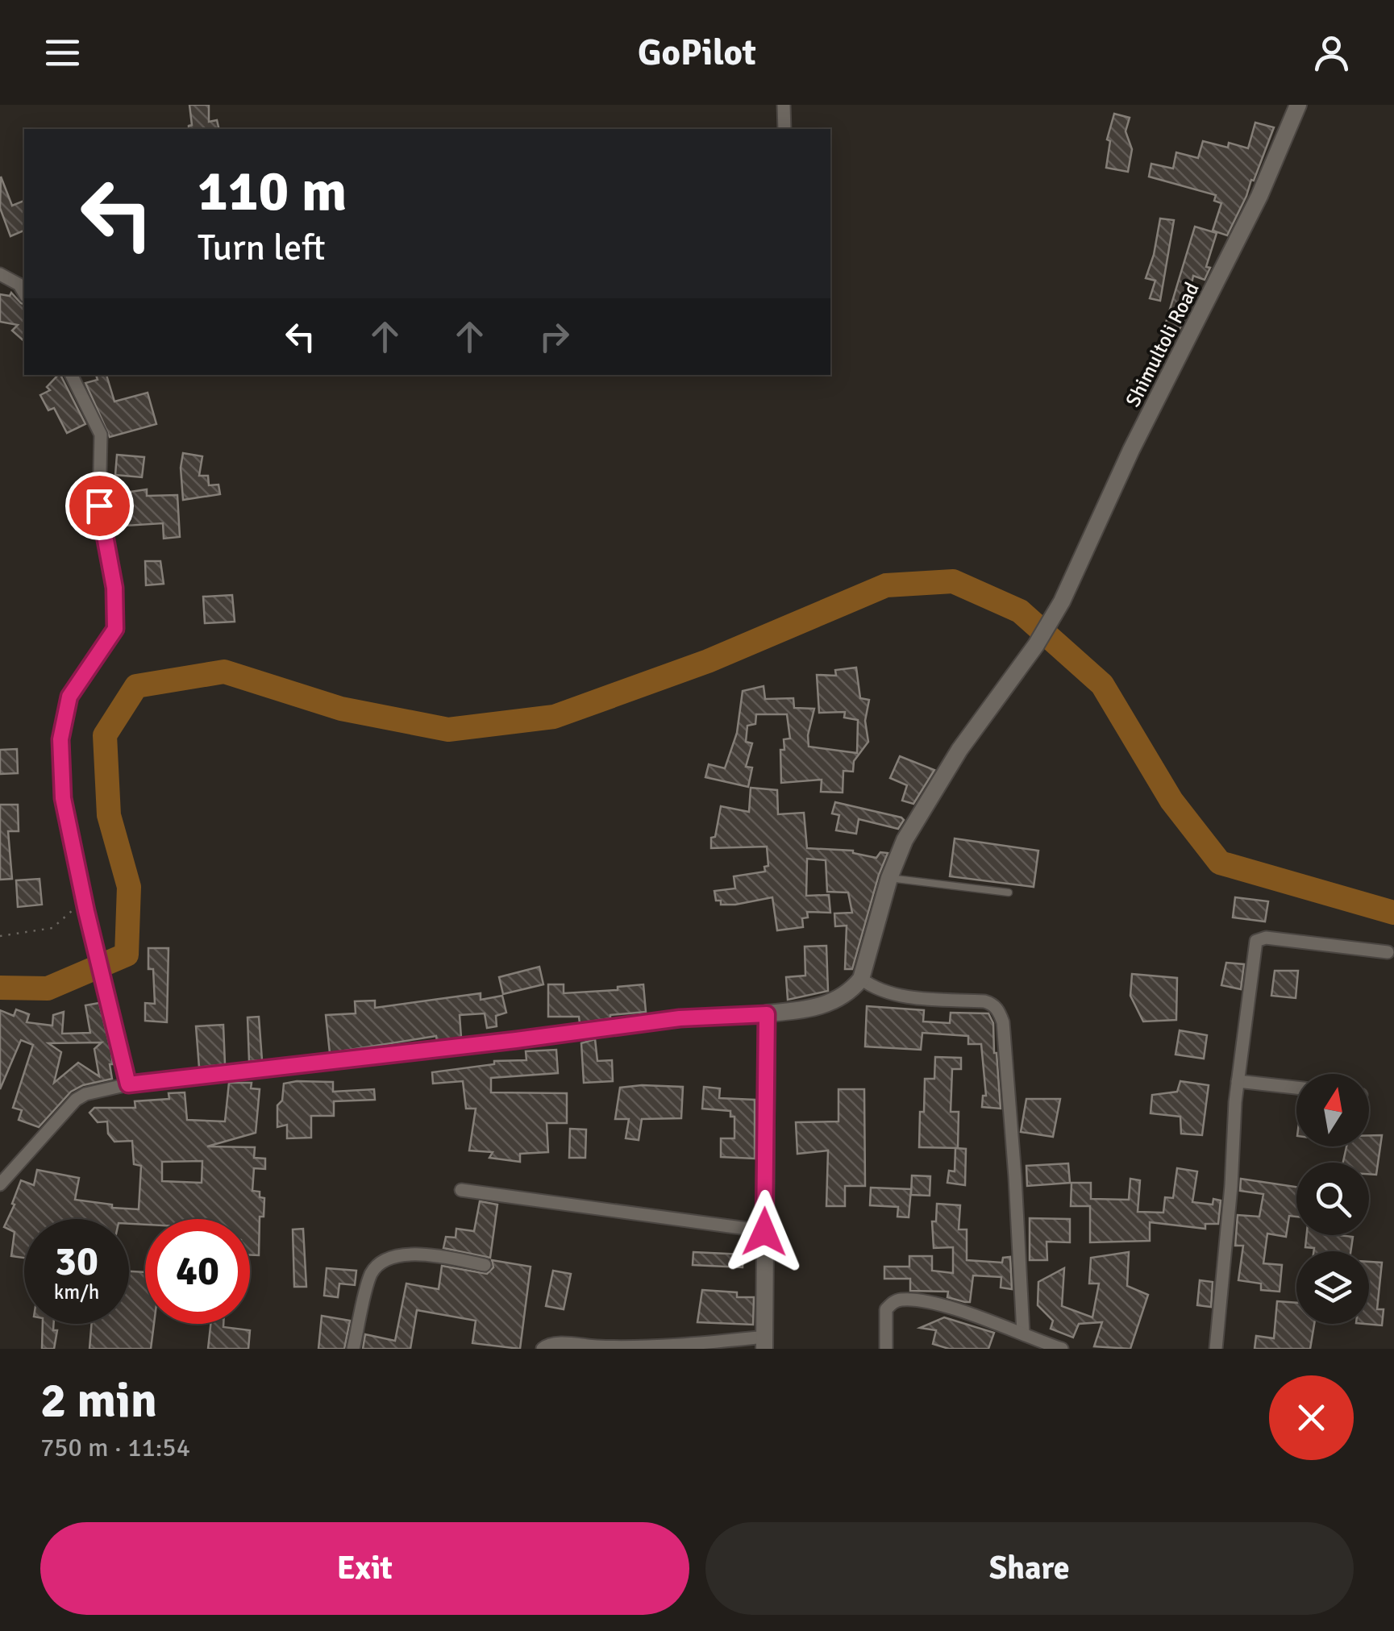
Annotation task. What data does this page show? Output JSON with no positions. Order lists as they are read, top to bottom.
{
  "streets": {
    "street": ["Shimultoli Road"]
  },
  "north": "top",
  "page": {
    "header": "GoPilot",
    "turn": ["110 m", "Turn left"],
    "speed": "30 km/h",
    "limit": "40",
    "heading": ["2 min", "750 m · 11:54"],
    "buttons": ["Exit", "Share"]
  }
}
